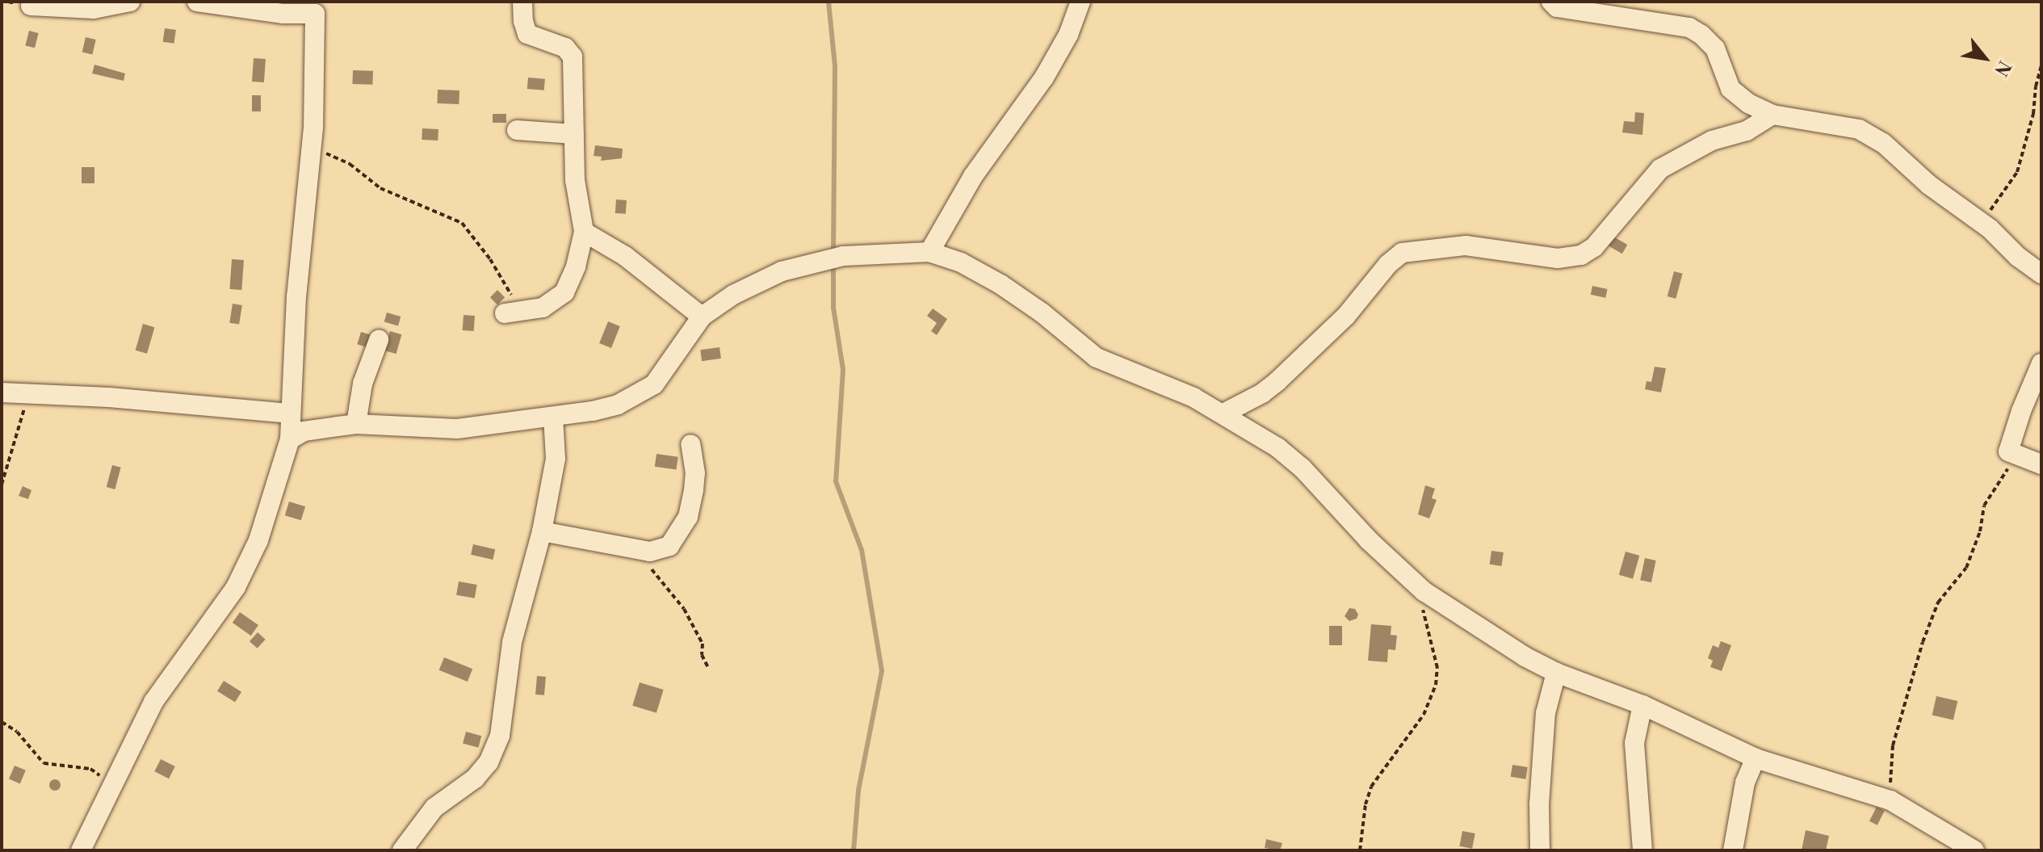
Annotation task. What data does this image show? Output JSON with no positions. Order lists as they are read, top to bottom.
{
  "north": "bottom right"
}
